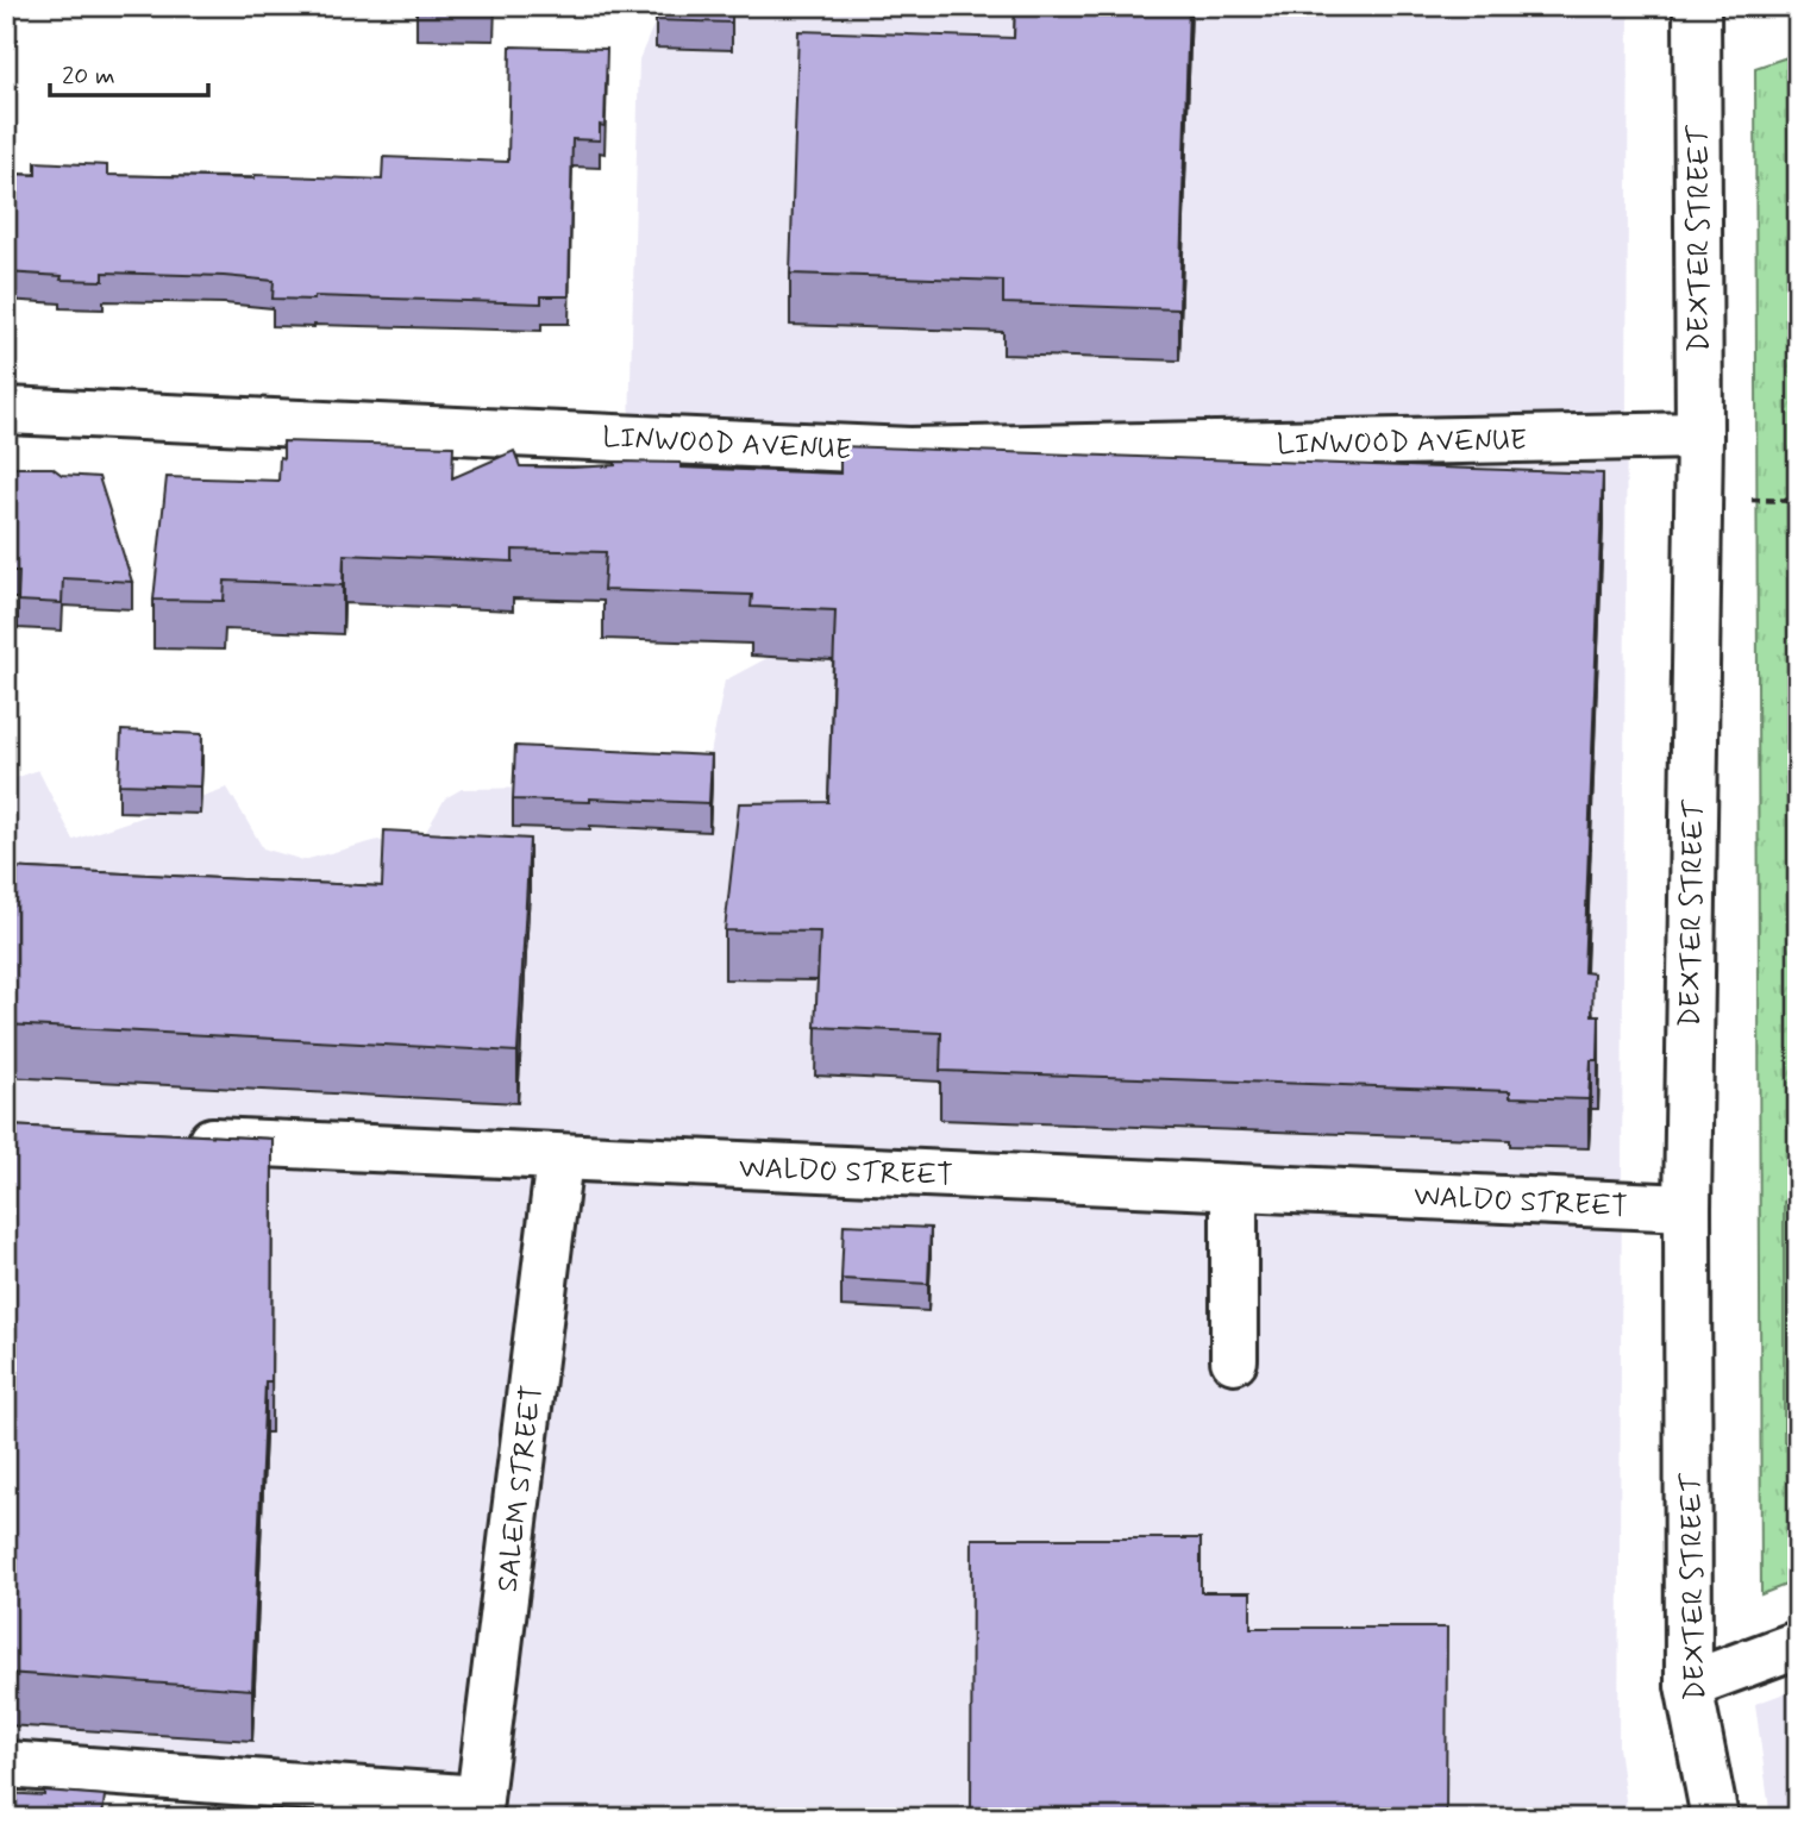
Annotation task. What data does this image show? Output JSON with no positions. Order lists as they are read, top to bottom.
{
  "streets": {
    "street": [
      "DEXTER STREET",
      "LINWOOD AVENUE",
      "WALDO STREET",
      "SALEM STREET"
    ]
  },
  "crossings": [
    ["DEXTER STREET", "LINWOOD AVENUE"],
    ["DEXTER STREET", "WALDO STREET"],
    ["WALDO STREET", "SALEM STREET"]
  ],
  "scale_bar": "20 m"
}
